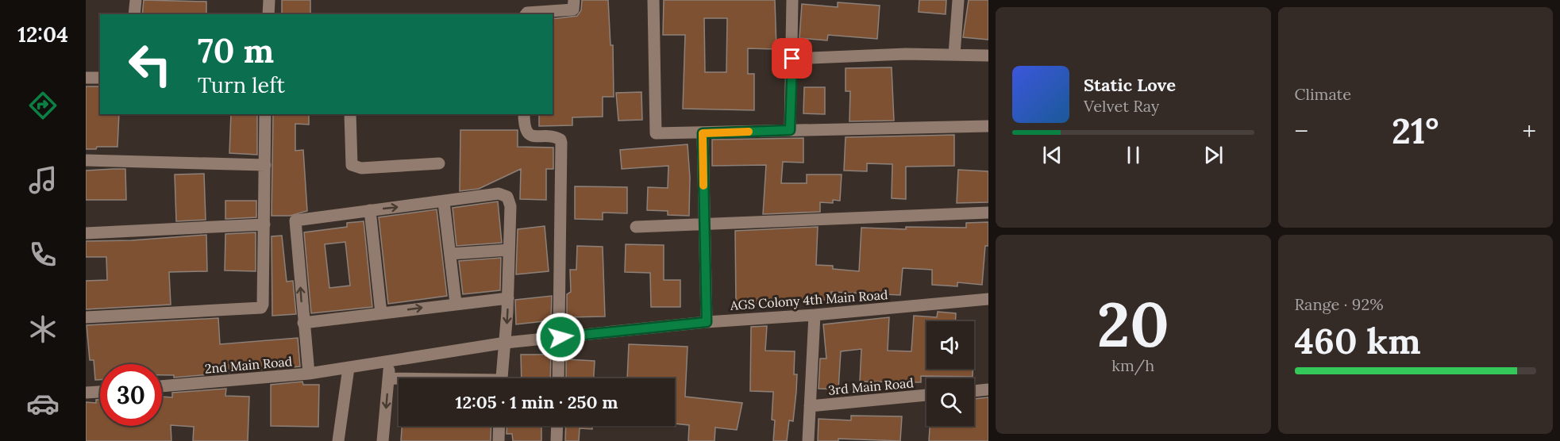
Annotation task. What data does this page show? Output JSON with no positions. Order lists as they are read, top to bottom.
{
  "streets": {
    "street": ["AGS Colony 4th Main Road", "2nd Main Road", "3rd Main Road"]
  },
  "crossings": [
    ["AGS Colony 4th Main Road", "2nd Main Road"]
  ],
  "page": {
    "tabs": "12:04",
    "tile": [
      "Climate",
      ["20", "km/h"],
      ["Range · 92%", "460 km"]
    ],
    "turn": ["70 m", "Turn left"],
    "song": ["Static Love", "Velvet Ray"],
    "heat": ["−", "21°", "+"],
    "limit": "30",
    "trip": "12:05 · 1 min · 250 m"
  }
}
